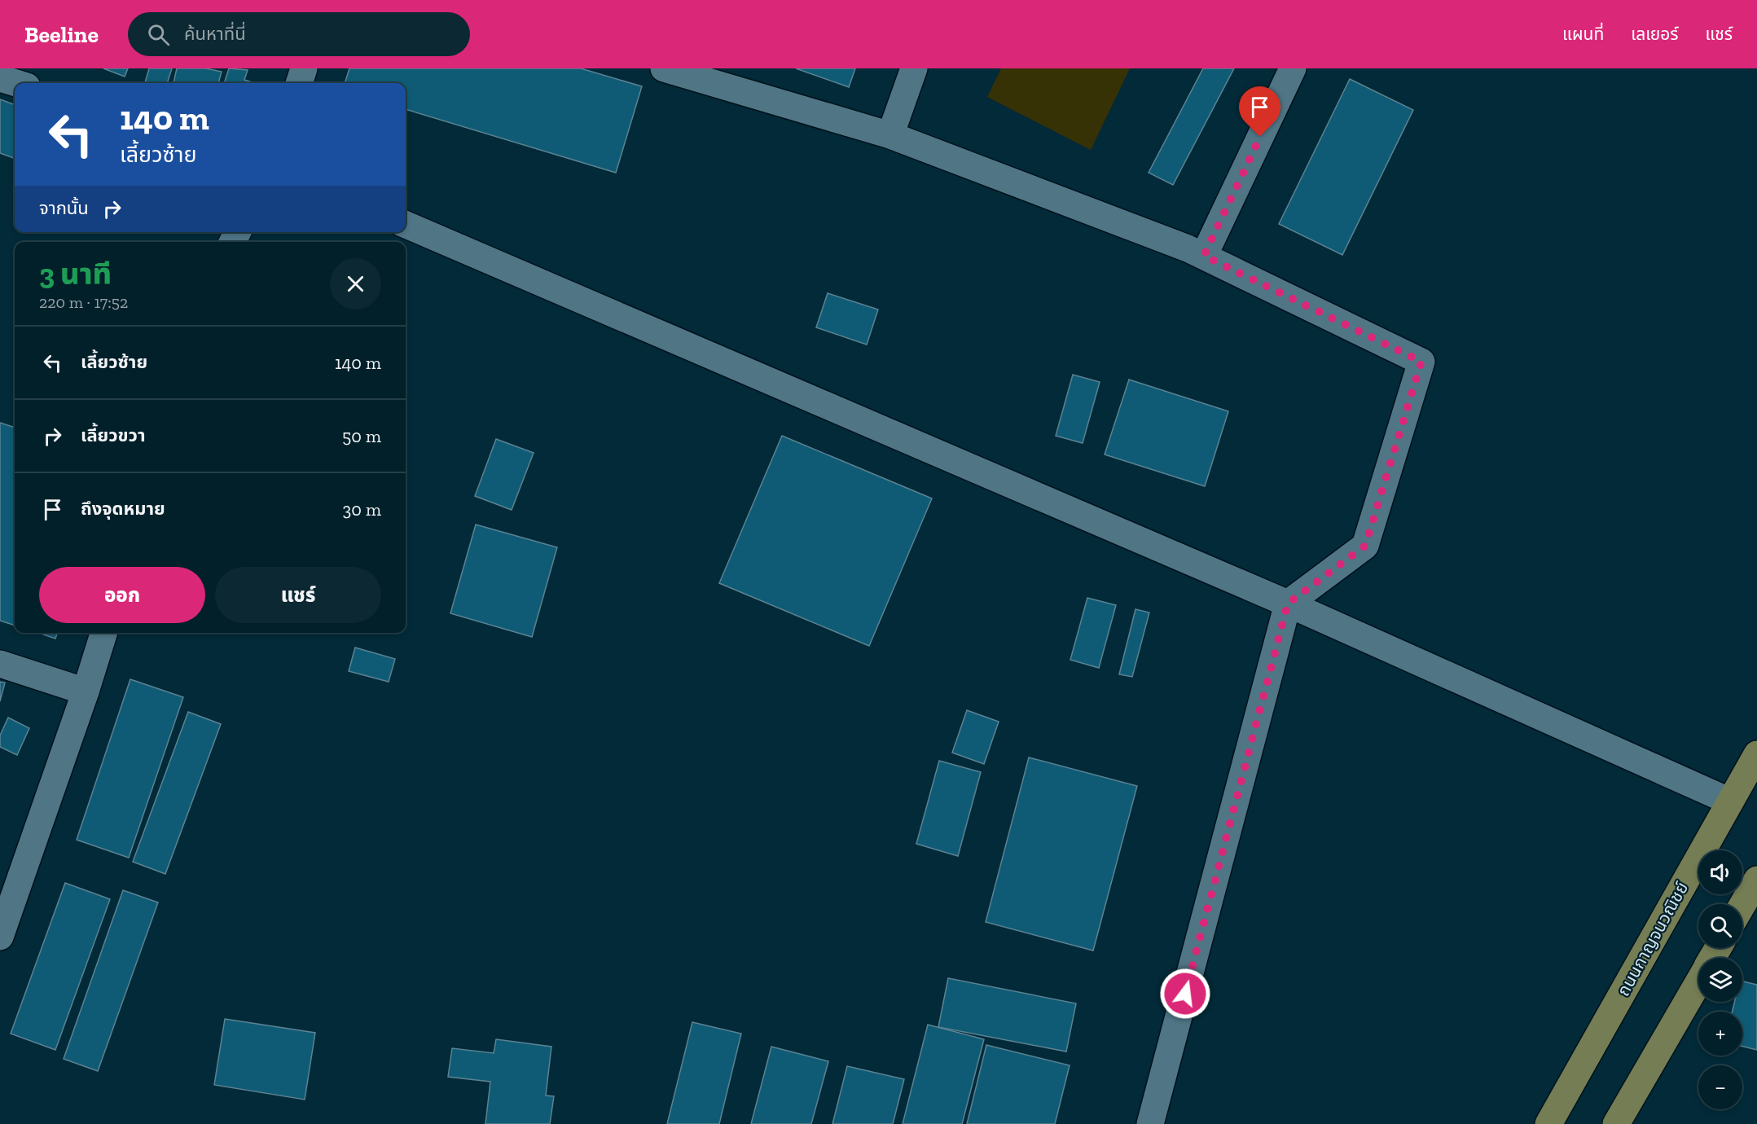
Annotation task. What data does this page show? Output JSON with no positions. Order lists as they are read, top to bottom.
{
  "streets": {
    "main road": ["ถนนกาญจนวณิชย์"]
  },
  "page": {
    "header": "Beeline",
    "search": "ค้นหาที่นี่",
    "nav": ["แผนที่", "เลเยอร์", "แชร์"],
    "turn": ["140 m", "เลี้ยวซ้าย"],
    "then": "จากนั้น",
    "heading": ["3 นาที", "220 m · 17:52"],
    "list": [
      {
        "name": "เลี้ยวซ้าย",
        "value": "140 m"
      },
      {
        "name": "เลี้ยวขวา",
        "value": "50 m"
      },
      {
        "name": "ถึงจุดหมาย",
        "value": "30 m"
      }
    ],
    "buttons": ["ออก", "แชร์"],
    "map_buttons": ["+", "−"]
  }
}
